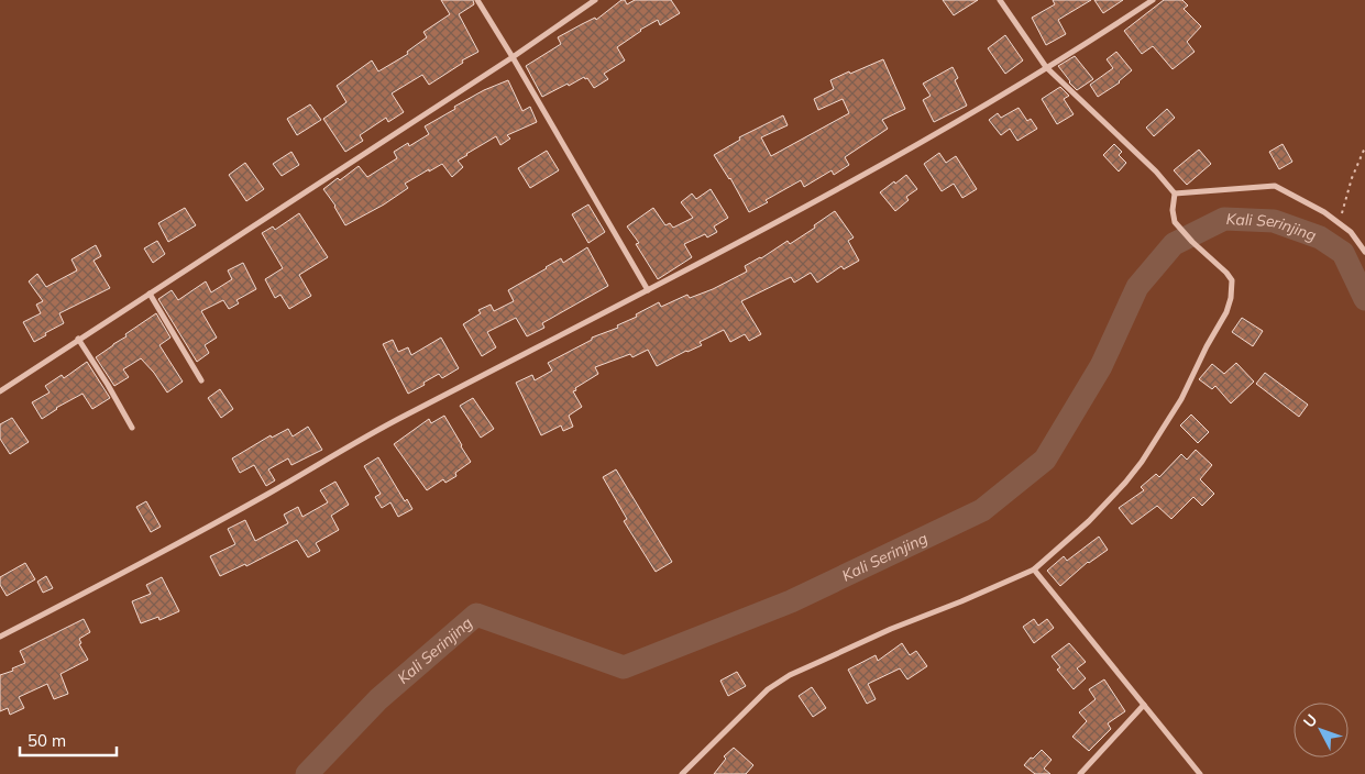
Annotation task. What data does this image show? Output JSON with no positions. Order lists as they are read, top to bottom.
{
  "water": ["Kali Serinjing"],
  "scale_bar": "50 m",
  "north": "top left"
}
